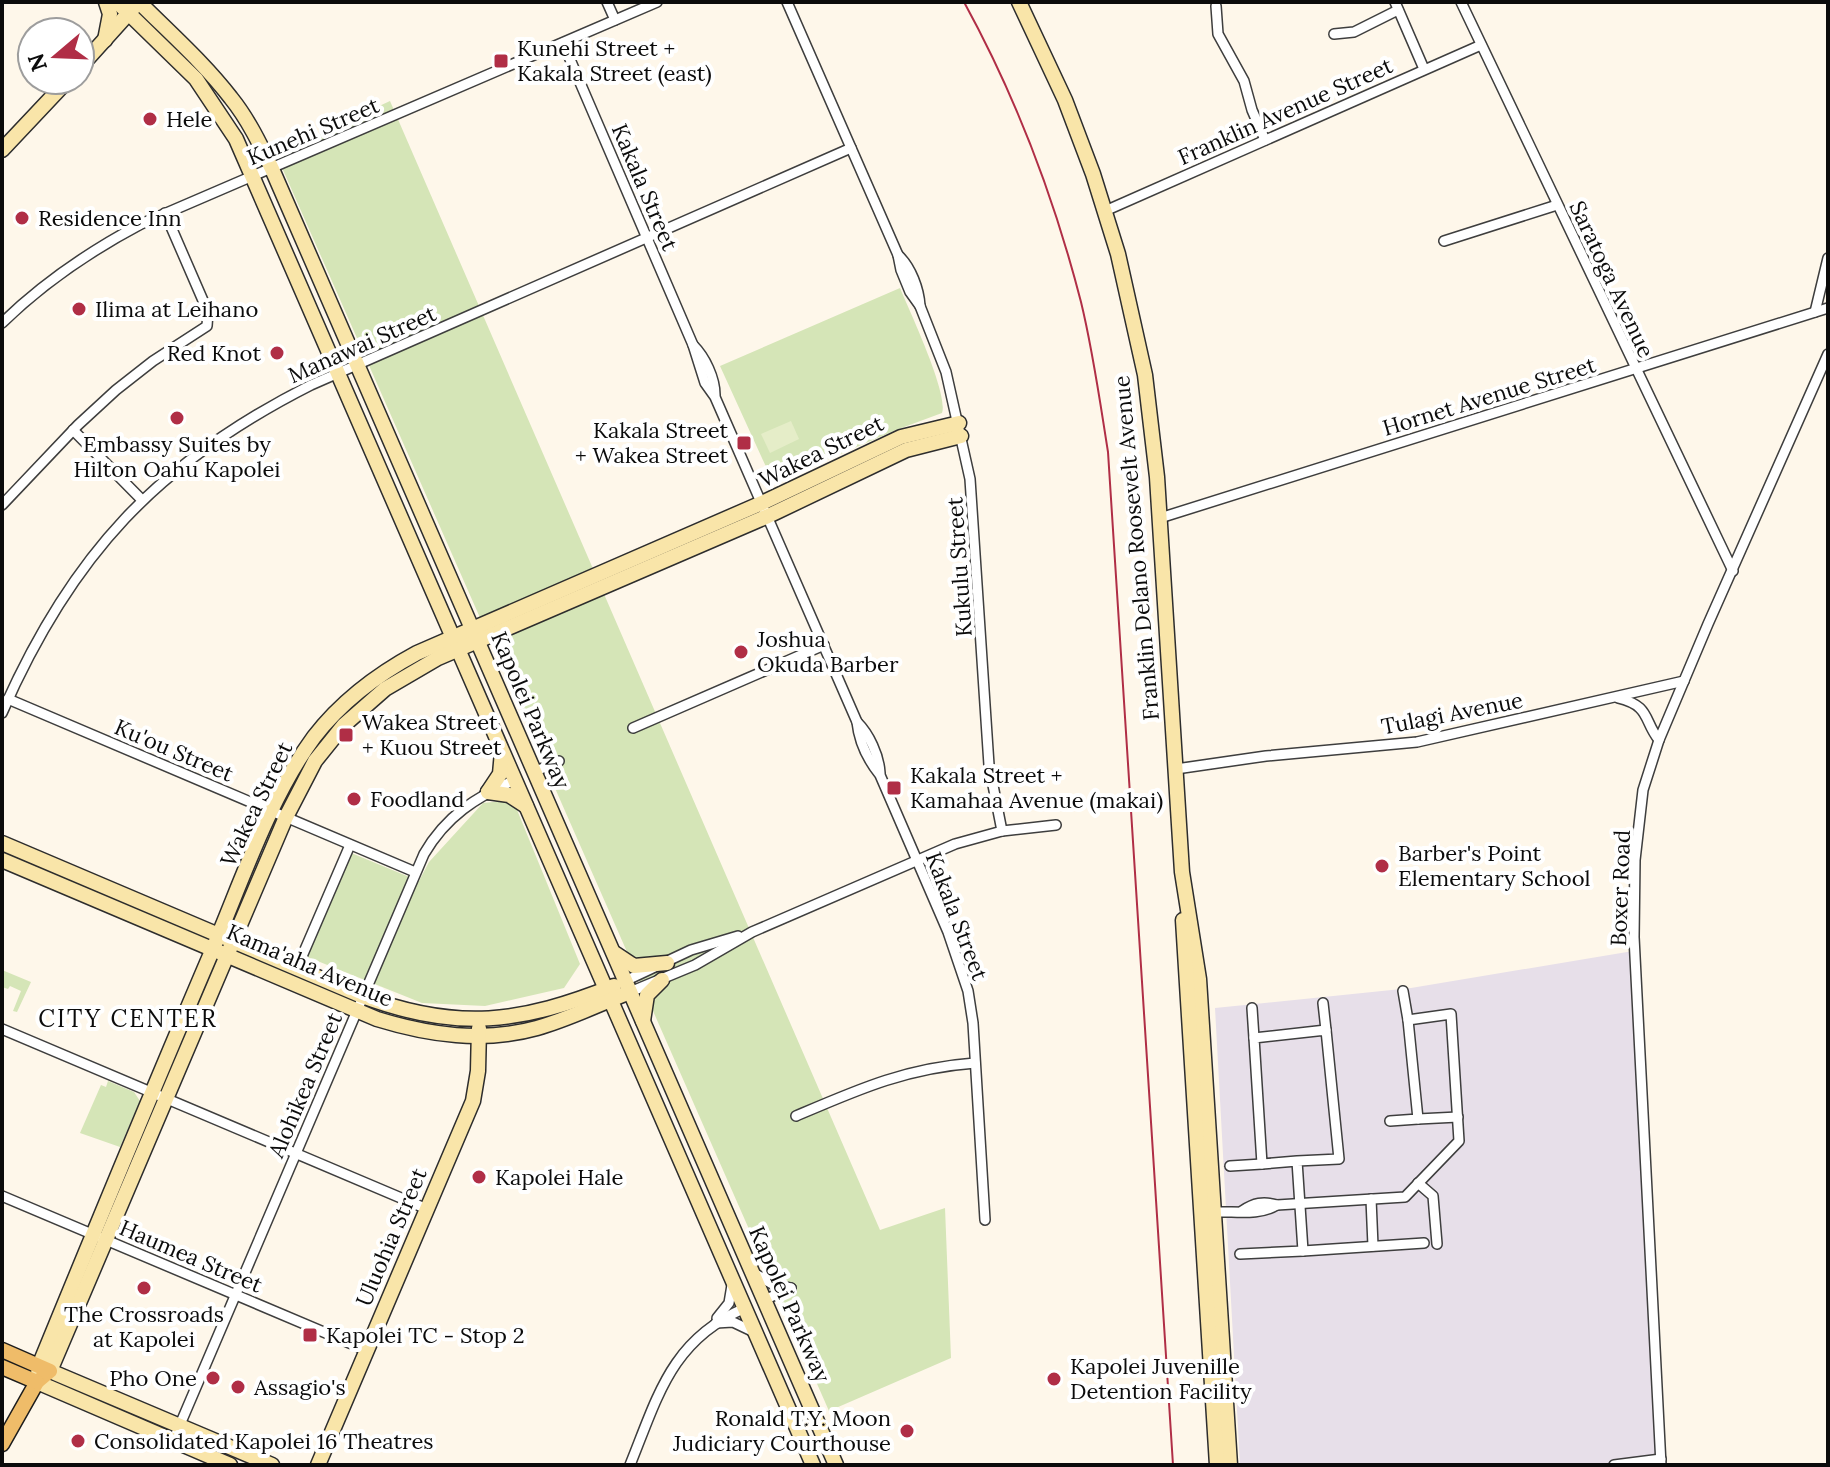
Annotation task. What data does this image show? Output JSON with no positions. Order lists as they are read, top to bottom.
{
  "streets": {
    "main road": [
      "Wakea Street",
      "Franklin Delano Roosevelt Avenue",
      "Kapolei Parkway",
      "Kama'aha Avenue",
      "Uluohia Street"
    ],
    "street": [
      "Franklin Avenue Street",
      "Kunehi Street",
      "Kakala Street",
      "Saratoga Avenue",
      "Manawai Street",
      "Hornet Avenue Street",
      "Kukulu Street",
      "Tulagi Avenue",
      "Ku'ou Street",
      "Boxer Road",
      "Alohikea Street",
      "Haumea Street"
    ]
  },
  "crossings": [
    ["Franklin Avenue Street", "Saratoga Avenue"],
    ["Franklin Avenue Street", "Franklin Delano Roosevelt Avenue"],
    ["Kunehi Street", "Kakala Street"],
    ["Kunehi Street", "Kapolei Parkway"],
    ["Kakala Street", "Manawai Street"],
    ["Kakala Street", "Wakea Street"],
    ["Saratoga Avenue", "Hornet Avenue Street"],
    ["Saratoga Avenue", "Boxer Road"],
    ["Manawai Street", "Kukulu Street"],
    ["Manawai Street", "Kapolei Parkway"],
    ["Manawai Street", "Ku'ou Street"],
    ["Hornet Avenue Street", "Franklin Delano Roosevelt Avenue"],
    ["Wakea Street", "Kukulu Street"],
    ["Wakea Street", "Kapolei Parkway"],
    ["Wakea Street", "Ku'ou Street"],
    ["Wakea Street", "Kama'aha Avenue"],
    ["Wakea Street", "Haumea Street"],
    ["Franklin Delano Roosevelt Avenue", "Tulagi Avenue"],
    ["Kapolei Parkway", "Kama'aha Avenue"],
    ["Kapolei Parkway", "Alohikea Street"],
    ["Tulagi Avenue", "Boxer Road"],
    ["Ku'ou Street", "Alohikea Street"],
    ["Kama'aha Avenue", "Alohikea Street"],
    ["Kama'aha Avenue", "Uluohia Street"],
    ["Alohikea Street", "Haumea Street"],
    ["Uluohia Street", "Haumea Street"]
  ],
  "districts": ["CITY CENTER"],
  "places": {
    "transit": [
      "Kunehi Street + Kakala Street (east)",
      "Kakala Street + Wakea Street",
      "Wakea Street + Kuou Street",
      "Kakala Street + Kamahaa Avenue (makai)",
      "Kapolei TC - Stop 2"
    ],
    "other": [
      "Hele",
      "Residence Inn",
      "Ilima at Leihano",
      "Red Knot",
      "Embassy Suites by Hilton Oahu Kapolei",
      "Joshua Okuda Barber",
      "Foodland",
      "Barber's Point Elementary School",
      "Kapolei Hale",
      "The Crossroads at Kapolei",
      "Pho One",
      "Kapolei Juvenille Detention Facility",
      "Assagio's",
      "Ronald T.Y. Moon Judiciary Courthouse",
      "Consolidated Kapolei 16 Theatres"
    ]
  },
  "north": "left"
}
